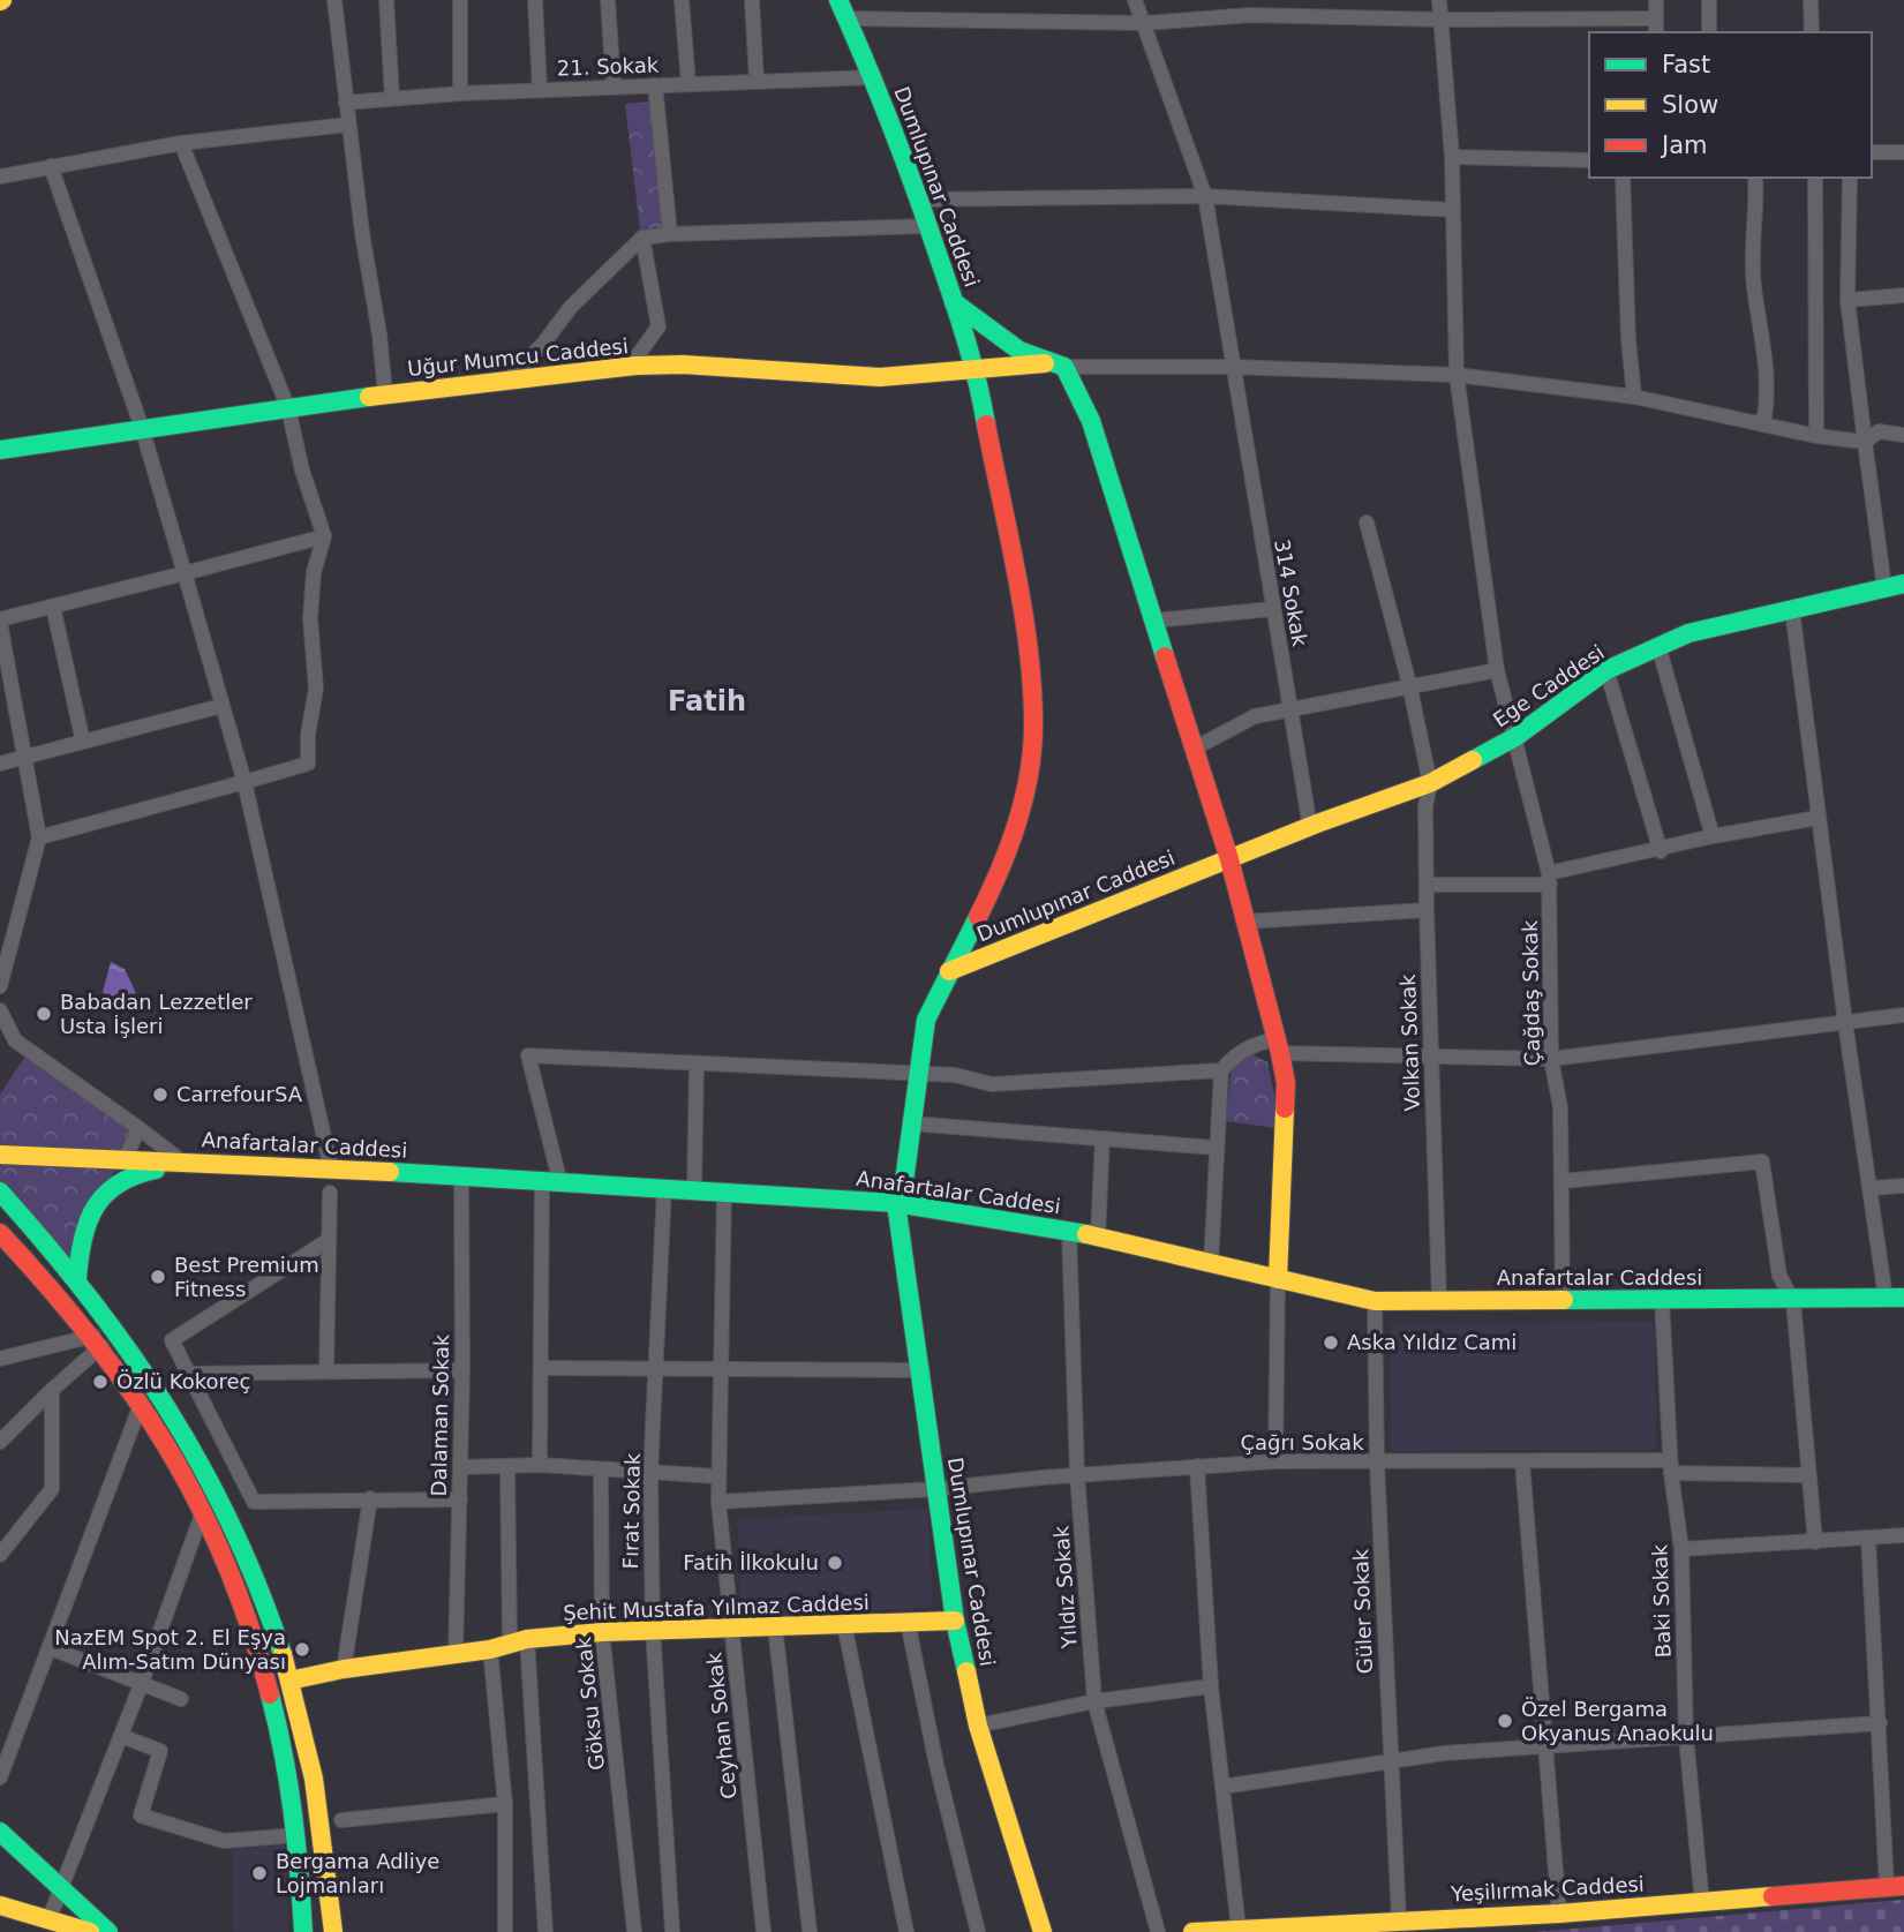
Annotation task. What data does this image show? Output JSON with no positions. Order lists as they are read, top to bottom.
{
  "streets": {
    "street": [
      "21. Sokak",
      "Dumlupınar Caddesi",
      "Uğur Mumcu Caddesi",
      "314 Sokak",
      "Ege Caddesi",
      "Çağdaş Sokak",
      "Volkan Sokak",
      "Anafartalar Caddesi",
      "Dalaman Sokak",
      "Çağrı Sokak",
      "Fırat Sokak",
      "Yıldız Sokak",
      "Baki Sokak",
      "Şehit Mustafa Yılmaz Caddesi",
      "Güler Sokak",
      "Göksu Sokak",
      "Ceyhan Sokak",
      "Yeşilırmak Caddesi"
    ]
  },
  "crossings": [
    ["21. Sokak", "Dumlupınar Caddesi"],
    ["Dumlupınar Caddesi", "Uğur Mumcu Caddesi"],
    ["Dumlupınar Caddesi", "Ege Caddesi"],
    ["Dumlupınar Caddesi", "Anafartalar Caddesi"],
    ["Dumlupınar Caddesi", "Çağrı Sokak"],
    ["Dumlupınar Caddesi", "Şehit Mustafa Yılmaz Caddesi"],
    ["314 Sokak", "Ege Caddesi"],
    ["Ege Caddesi", "Çağdaş Sokak"],
    ["Ege Caddesi", "Volkan Sokak"],
    ["Çağdaş Sokak", "Anafartalar Caddesi"],
    ["Volkan Sokak", "Anafartalar Caddesi"],
    ["Anafartalar Caddesi", "Dalaman Sokak"],
    ["Anafartalar Caddesi", "Fırat Sokak"],
    ["Anafartalar Caddesi", "Yıldız Sokak"],
    ["Anafartalar Caddesi", "Baki Sokak"],
    ["Anafartalar Caddesi", "Güler Sokak"],
    ["Anafartalar Caddesi", "Ceyhan Sokak"],
    ["Dalaman Sokak", "Şehit Mustafa Yılmaz Caddesi"],
    ["Çağrı Sokak", "Yıldız Sokak"],
    ["Çağrı Sokak", "Baki Sokak"],
    ["Çağrı Sokak", "Güler Sokak"],
    ["Çağrı Sokak", "Ceyhan Sokak"],
    ["Fırat Sokak", "Şehit Mustafa Yılmaz Caddesi"],
    ["Baki Sokak", "Yeşilırmak Caddesi"],
    ["Şehit Mustafa Yılmaz Caddesi", "Göksu Sokak"],
    ["Şehit Mustafa Yılmaz Caddesi", "Ceyhan Sokak"],
    ["Güler Sokak", "Yeşilırmak Caddesi"]
  ],
  "districts": ["Fatih"],
  "places": [
    "Babadan Lezzetler Usta İşleri",
    "CarrefourSA",
    "Best Premium Fitness",
    "Aska Yıldız Cami",
    "Özlü Kokoreç",
    "Fatih İlkokulu",
    "NazEM Spot 2. El Eşya Alım-Satım Dünyası",
    "Özel Bergama Okyanus Anaokulu",
    "Bergama Adliye Lojmanları"
  ],
  "legend": ["Fast", "Slow", "Jam"]
}
